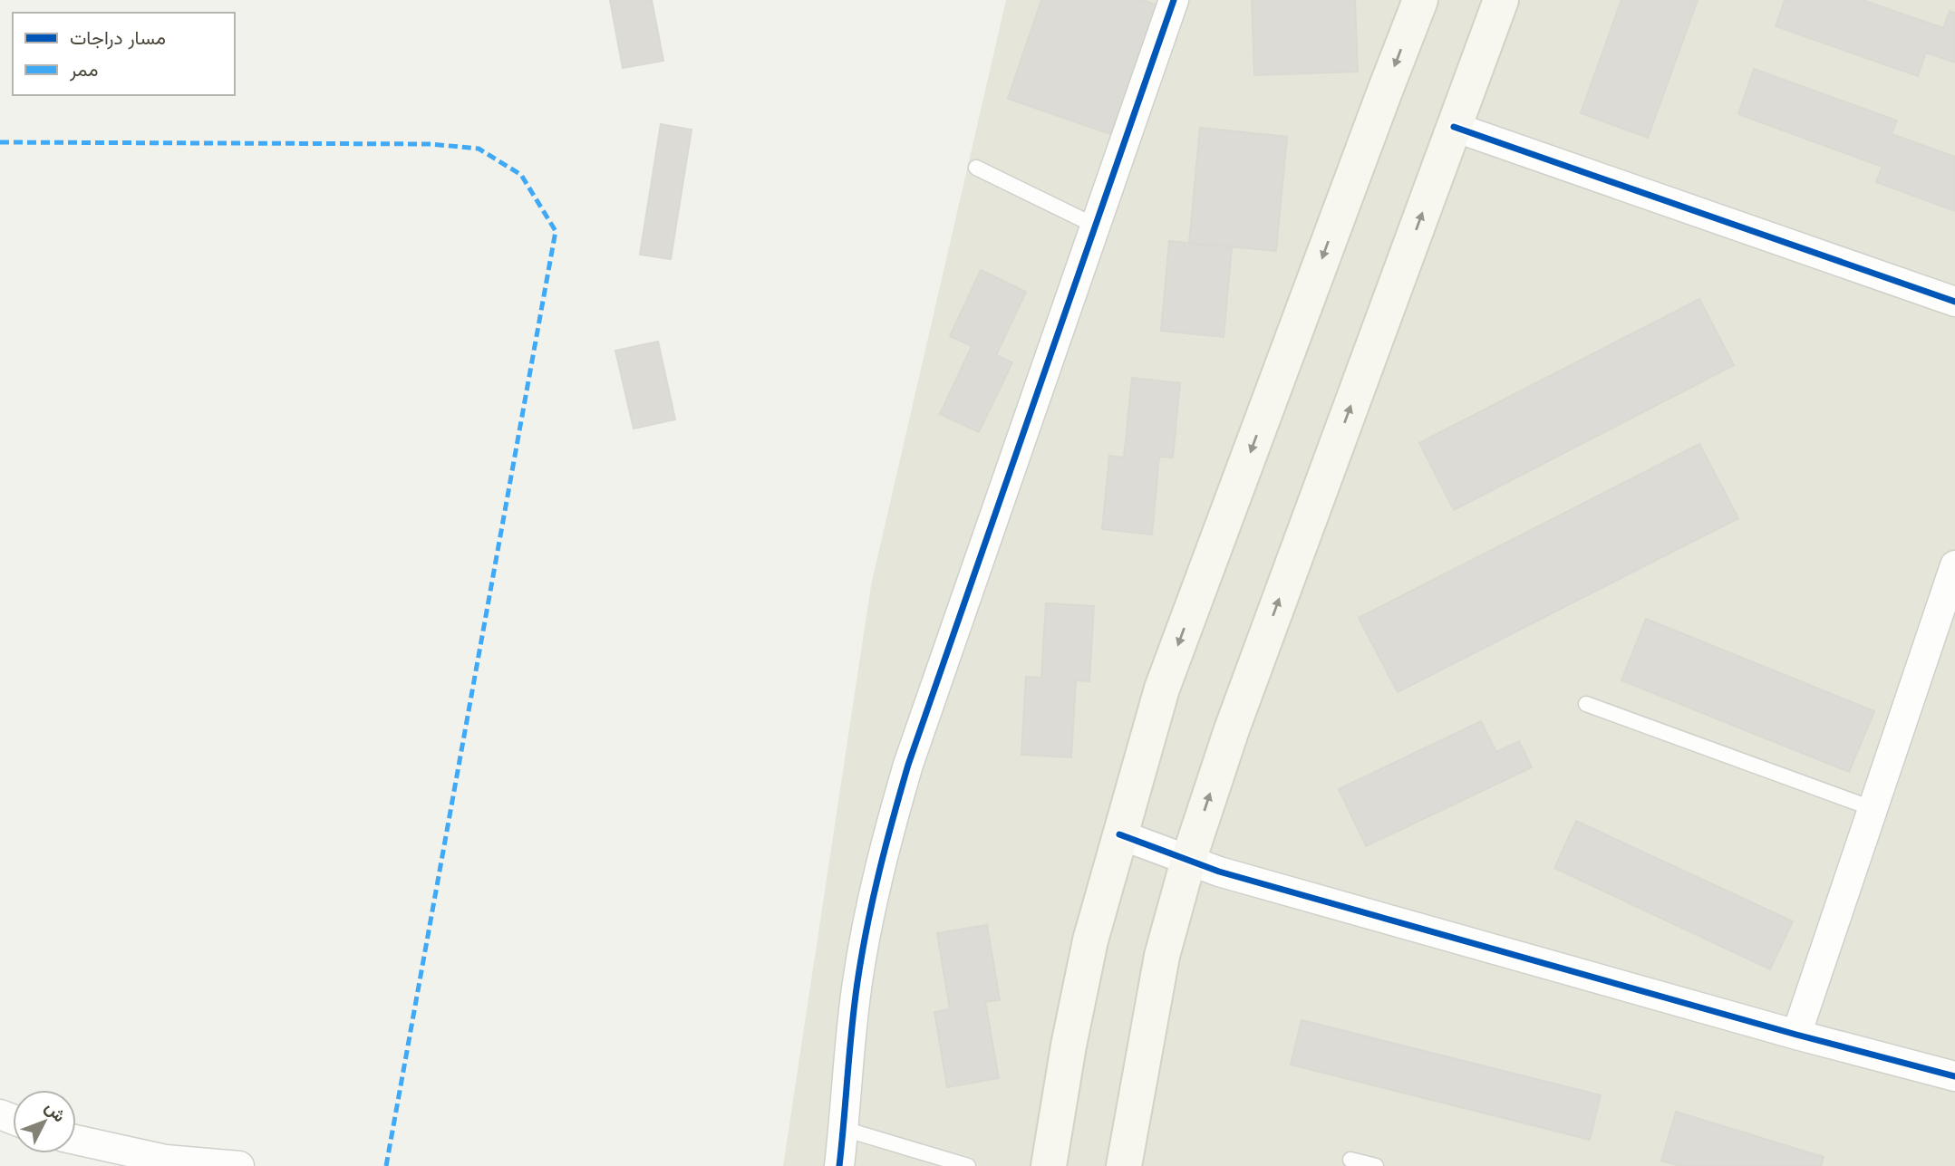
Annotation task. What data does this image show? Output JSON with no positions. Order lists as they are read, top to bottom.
{
  "legend": ["مسار دراجات", "ممر"],
  "north": "top right"
}
